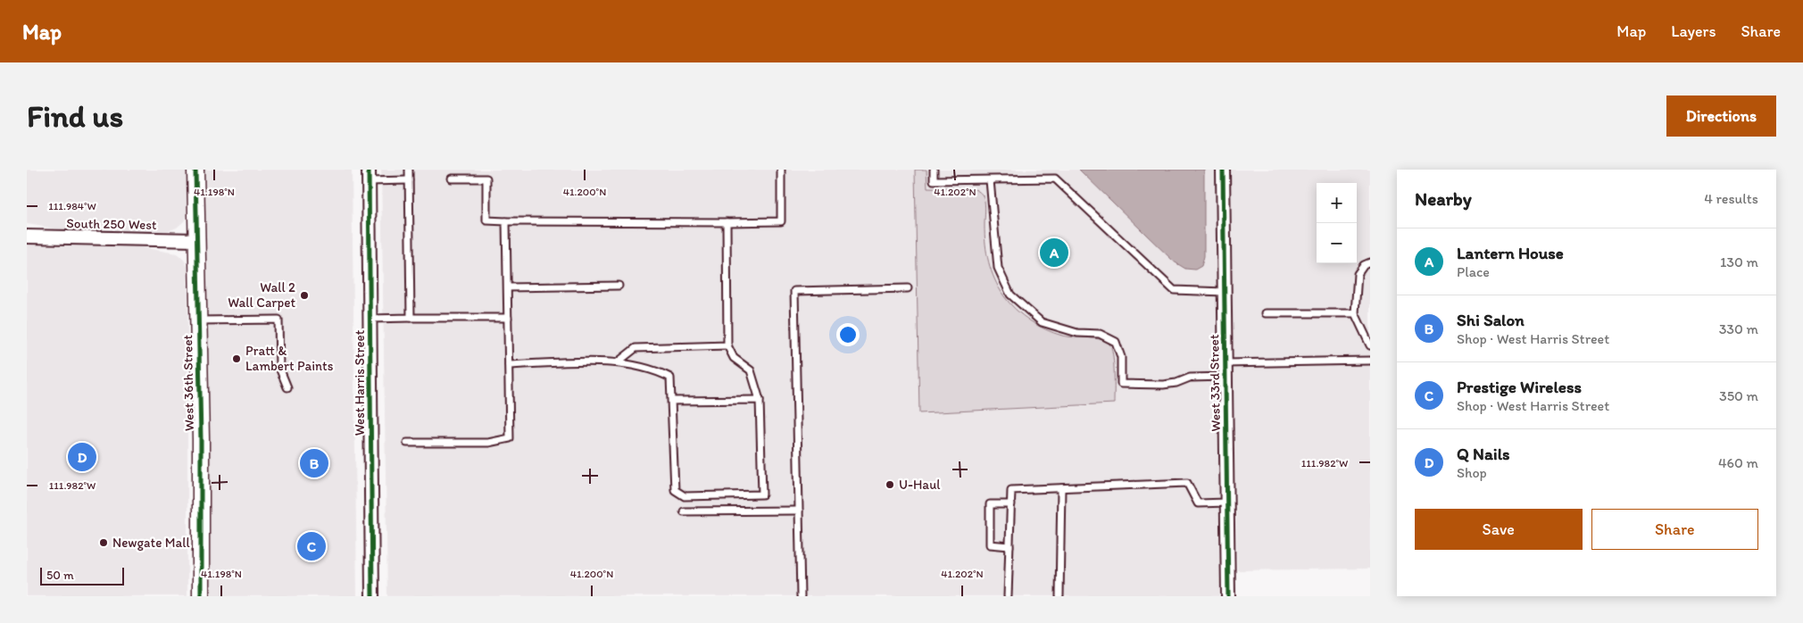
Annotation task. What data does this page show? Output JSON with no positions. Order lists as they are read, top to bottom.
{
  "streets": {
    "street": [
      "South 250 West",
      "West 36th Street",
      "West Harris Street",
      "West 33rd Street"
    ]
  },
  "crossings": [
    ["South 250 West", "West 36th Street"]
  ],
  "places": [
    "Wall 2 Wall Carpet",
    "Pratt & Lambert Paints",
    "U-Haul",
    "Newgate Mall"
  ],
  "scale_bar": "50 m",
  "page": {
    "header": "Map",
    "nav": ["Map", "Layers", "Share"],
    "buttons": [
      "Directions",
      ["Save", "Share"]
    ],
    "title": "Find us",
    "heading": ["Nearby", "4 results"],
    "map_buttons": ["+", "−"],
    "list": [
      {
        "mark": "A",
        "name": "Lantern House",
        "note": "Place",
        "value": "130 m"
      },
      {
        "mark": "B",
        "name": "Shi Salon",
        "note": "Shop · West Harris Street",
        "value": "330 m"
      },
      {
        "mark": "C",
        "name": "Prestige Wireless",
        "note": "Shop · West Harris Street",
        "value": "350 m"
      },
      {
        "mark": "D",
        "name": "Q Nails",
        "note": "Shop",
        "value": "460 m"
      }
    ],
    "pins": [
      "A",
      "D",
      "B",
      "C"
    ],
    "scale": "50 m"
  },
  "coordinates": [
    "41.198°N",
    "41.200°N",
    "41.202°N",
    "111.984°W",
    "111.982°W"
  ]
}
